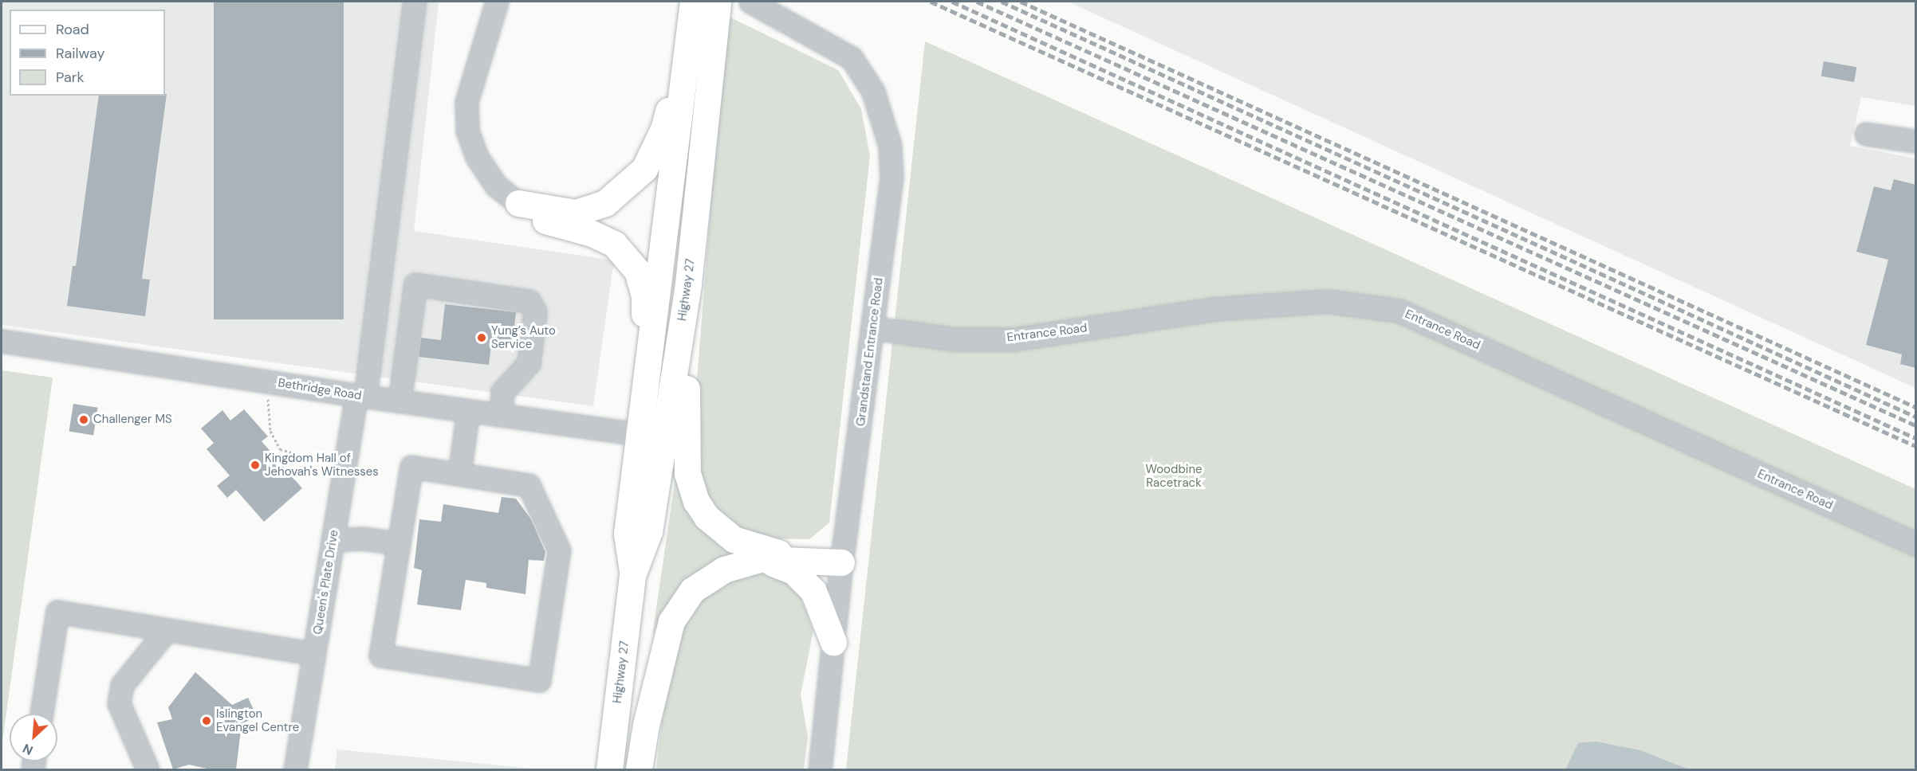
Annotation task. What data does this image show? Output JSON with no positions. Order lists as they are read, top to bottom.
{
  "streets": {
    "main road": ["Highway 27"],
    "street": [
      "Entrance Road",
      "Grandstand Entrance Road",
      "Bethridge Road",
      "Queen's Plate Drive"
    ]
  },
  "crossings": [
    ["Highway 27", "Bethridge Road"],
    ["Entrance Road", "Grandstand Entrance Road"],
    ["Bethridge Road", "Queen's Plate Drive"]
  ],
  "parks": ["Woodbine Racetrack"],
  "places": [
    "Yung’s Auto Service",
    "Challenger MS",
    "Kingdom Hall of Jehovah's Witnesses",
    "Islington Evangel Centre"
  ],
  "legend": ["Road", "Railway", "Park"],
  "north": "bottom left"
}
